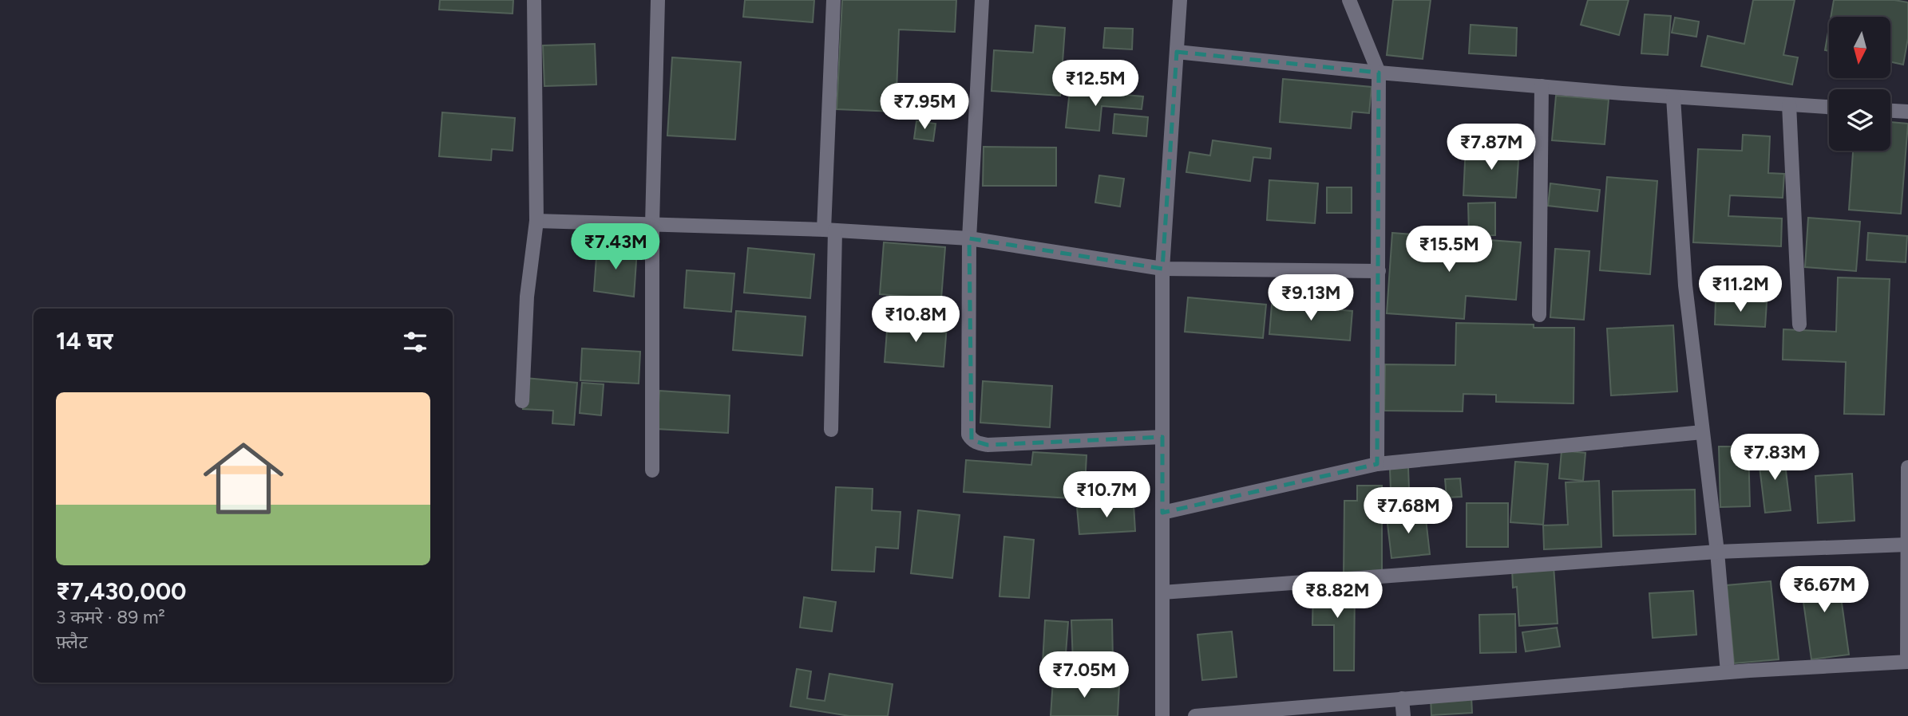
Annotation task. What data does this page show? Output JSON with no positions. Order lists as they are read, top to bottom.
{
  "north": "bottom",
  "page": {
    "price": [
      "₹12.5M",
      "₹7.95M",
      "₹7.87M",
      "₹7.43M",
      "₹15.5M",
      "₹11.2M",
      "₹9.13M",
      "₹10.8M",
      "₹7.83M",
      "₹10.7M",
      "₹7.68M",
      "₹6.67M",
      "₹8.82M",
      "₹7.05M"
    ],
    "heading": "14 घर",
    "list": [
      {
        "name": "₹7,430,000",
        "note": "3 कमरे · 89 m² · फ़्लैट"
      }
    ]
  }
}
